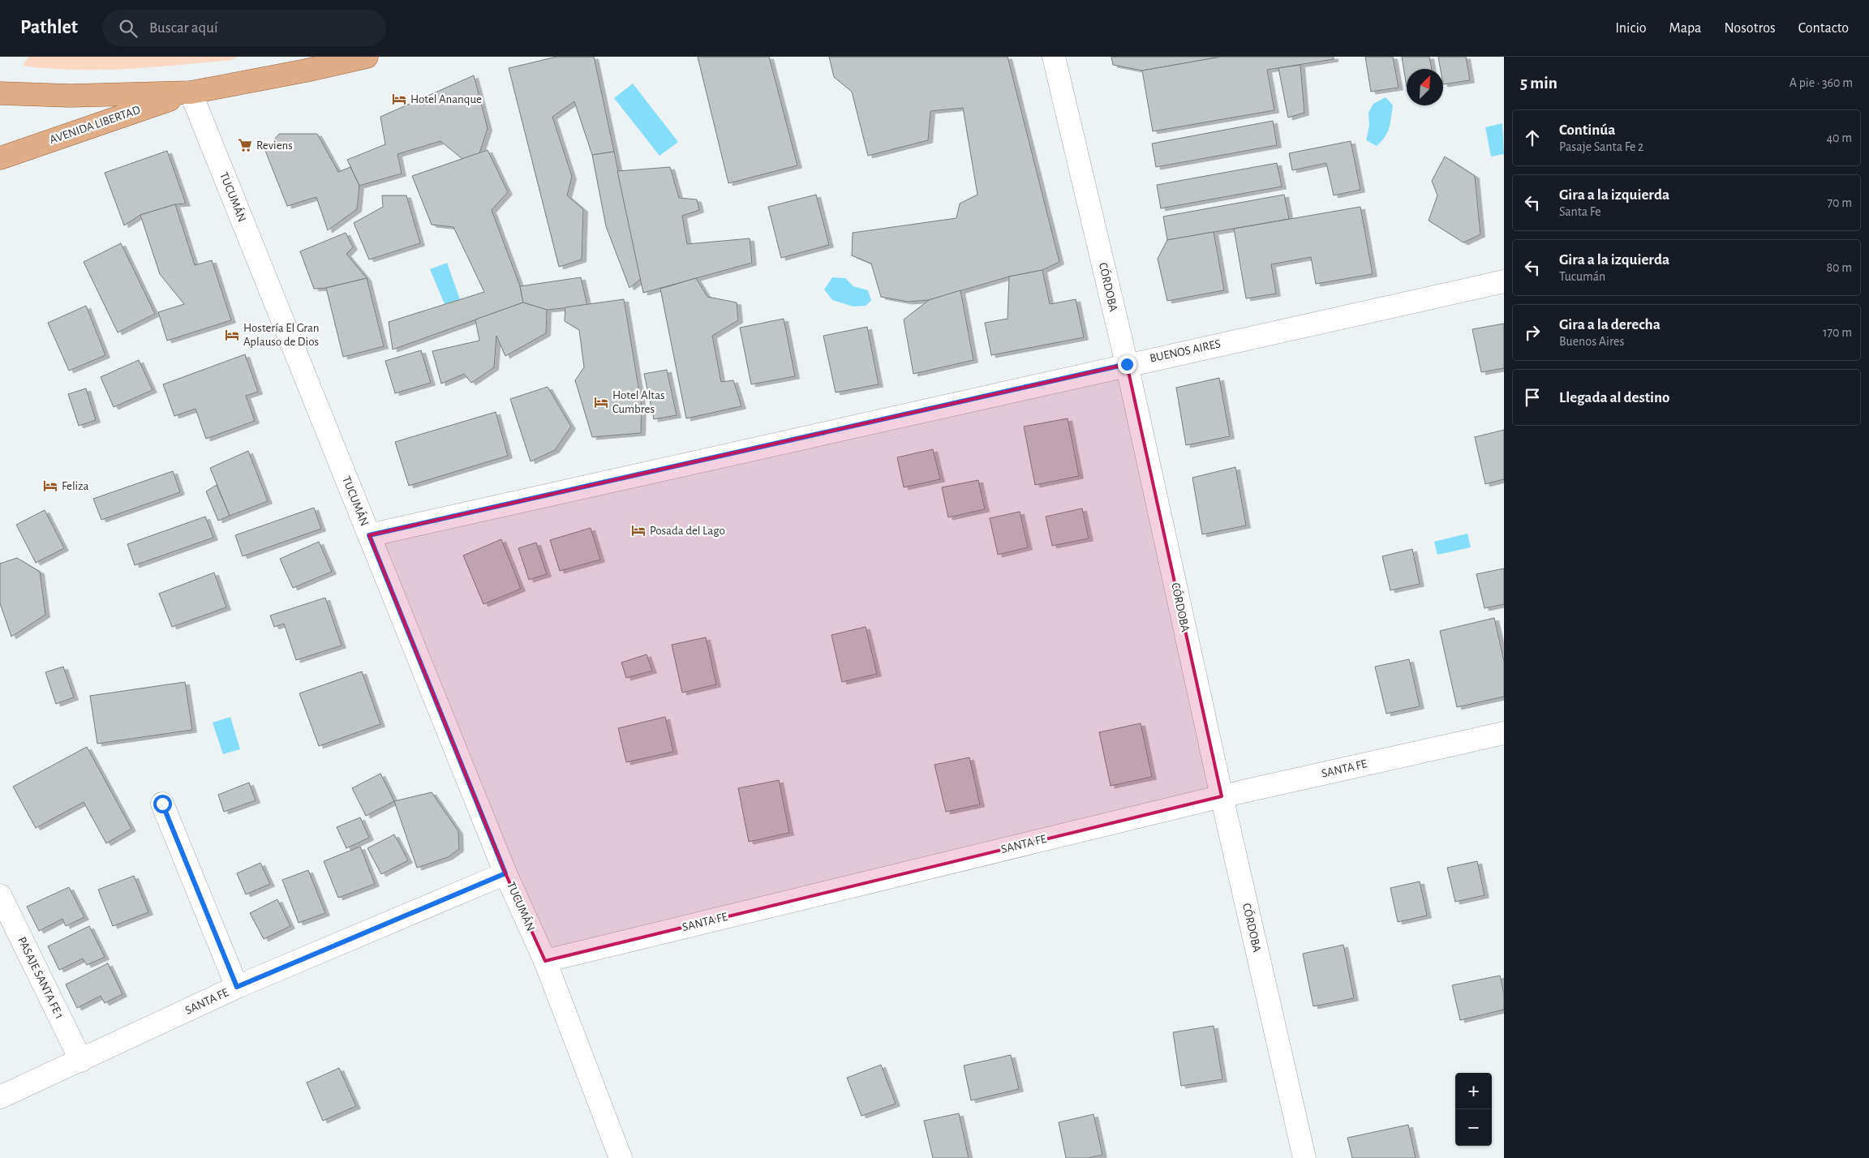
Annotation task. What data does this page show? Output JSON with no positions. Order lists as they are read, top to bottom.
{
  "streets": {
    "main road": ["AVENIDA LIBERTAD"],
    "street": [
      "TUCUMÁN",
      "CÓRDOBA",
      "BUENOS AIRES",
      "SANTA FE",
      "PASAJE SANTA FE 1"
    ]
  },
  "crossings": [
    ["AVENIDA LIBERTAD", "TUCUMÁN"],
    ["TUCUMÁN", "BUENOS AIRES"],
    ["TUCUMÁN", "SANTA FE"],
    ["CÓRDOBA", "BUENOS AIRES"],
    ["CÓRDOBA", "SANTA FE"],
    ["SANTA FE", "PASAJE SANTA FE 1"]
  ],
  "places": {
    "hotel": [
      "Hotel Ananque",
      "Hostería El Gran Aplauso de Dios",
      "Hotel Altas Cumbres",
      "Feliza",
      "Posada del Lago"
    ],
    "supermarket": ["Reviens"]
  },
  "north": "top right",
  "page": {
    "header": "Pathlet",
    "search": "Buscar aquí",
    "nav": [
      "Inicio",
      "Mapa",
      "Nosotros",
      "Contacto"
    ],
    "heading": ["5 min", "A pie · 360 m"],
    "list": [
      ["Continúa", "Pasaje Santa Fe 2", "40 m"],
      ["Gira a la izquierda", "Santa Fe", "70 m"],
      ["Gira a la izquierda", "Tucumán", "80 m"],
      ["Gira a la derecha", "Buenos Aires", "170 m"],
      "Llegada al destino"
    ],
    "map_buttons": ["+", "−"]
  }
}
